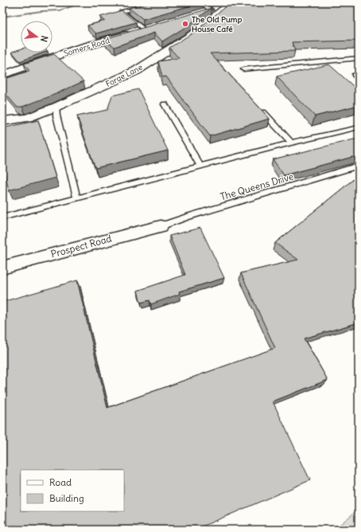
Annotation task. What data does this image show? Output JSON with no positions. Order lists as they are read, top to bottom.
{
  "streets": {
    "street": ["Somers Road", "Forge Lane", "Prospect Road"],
    "lane": ["The Queens Drive"]
  },
  "crossings": [
    ["The Queens Drive", "Prospect Road"]
  ],
  "places": ["The Old Pump House Café"],
  "legend": ["Road", "Building"],
  "north": "right"
}
